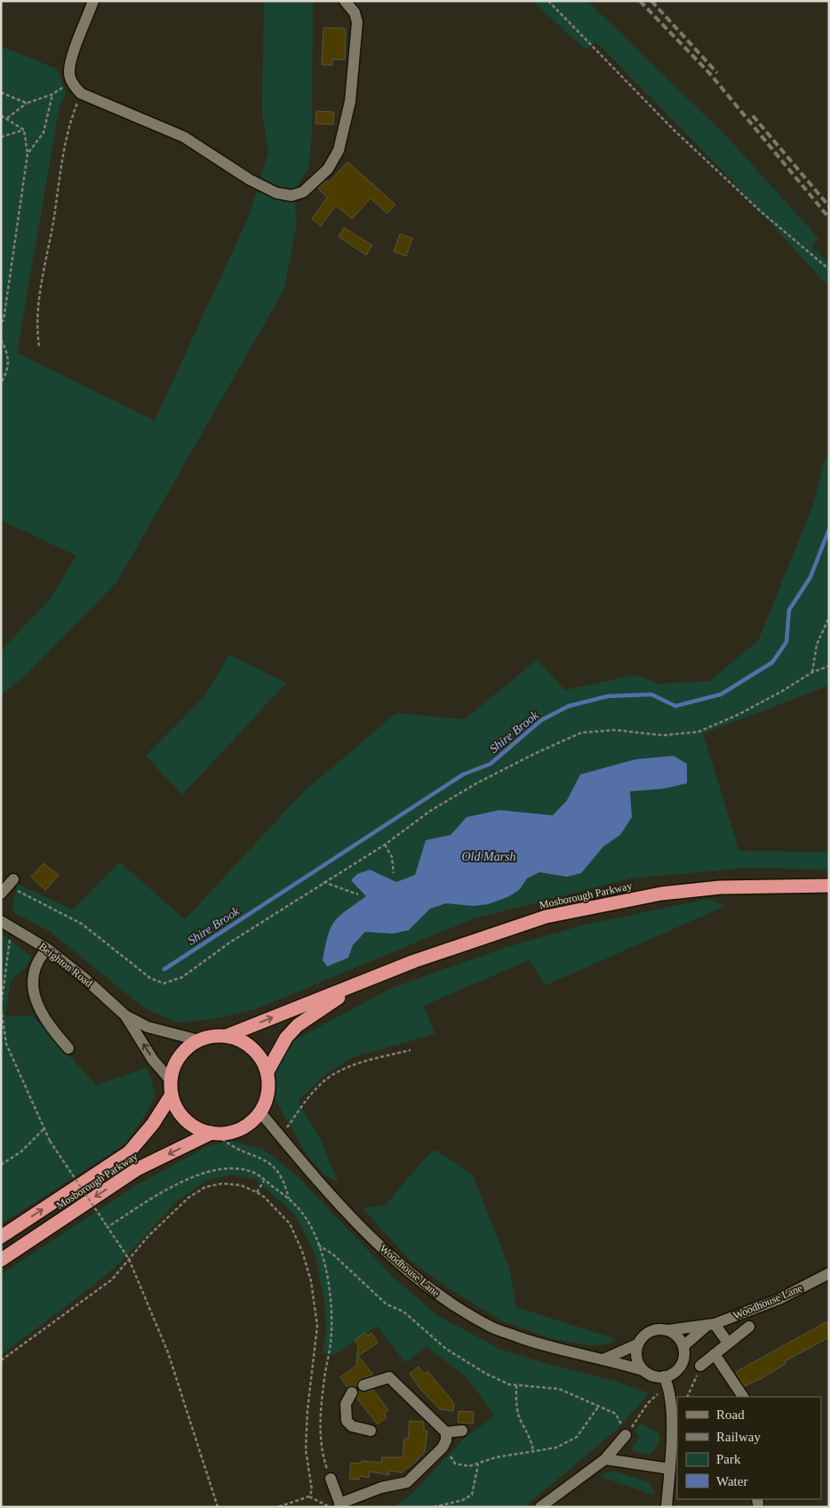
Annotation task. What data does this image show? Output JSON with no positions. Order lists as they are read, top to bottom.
{
  "streets": {
    "highway": ["Mosborough Parkway"],
    "street": ["Beighton Road", "Woodhouse Lane"]
  },
  "crossings": [
    ["Mosborough Parkway", "Beighton Road"],
    ["Mosborough Parkway", "Woodhouse Lane"],
    ["Beighton Road", "Woodhouse Lane"]
  ],
  "water": ["Shire Brook", "Old Marsh"],
  "legend": [
    "Road",
    "Railway",
    "Park",
    "Water"
  ]
}
